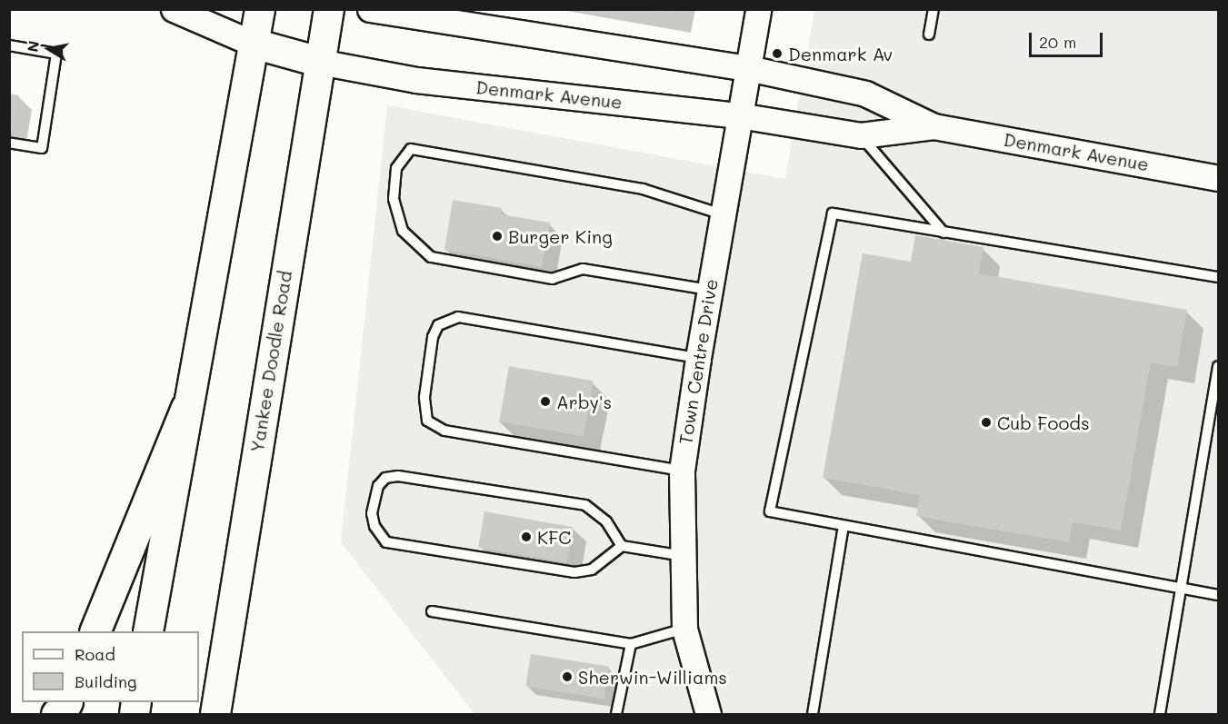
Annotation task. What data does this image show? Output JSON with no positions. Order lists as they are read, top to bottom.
{
  "streets": {
    "main road": ["Denmark Avenue", "Yankee Doodle Road"],
    "street": ["Town Centre Drive"]
  },
  "crossings": [
    ["Denmark Avenue", "Yankee Doodle Road"],
    ["Denmark Avenue", "Town Centre Drive"]
  ],
  "places": [
    "Denmark Av",
    "Burger King",
    "Arby's",
    "Cub Foods",
    "KFC",
    "Sherwin-Williams"
  ],
  "legend": ["Road", "Building"],
  "scale_bar": "20 m",
  "north": "left"
}
